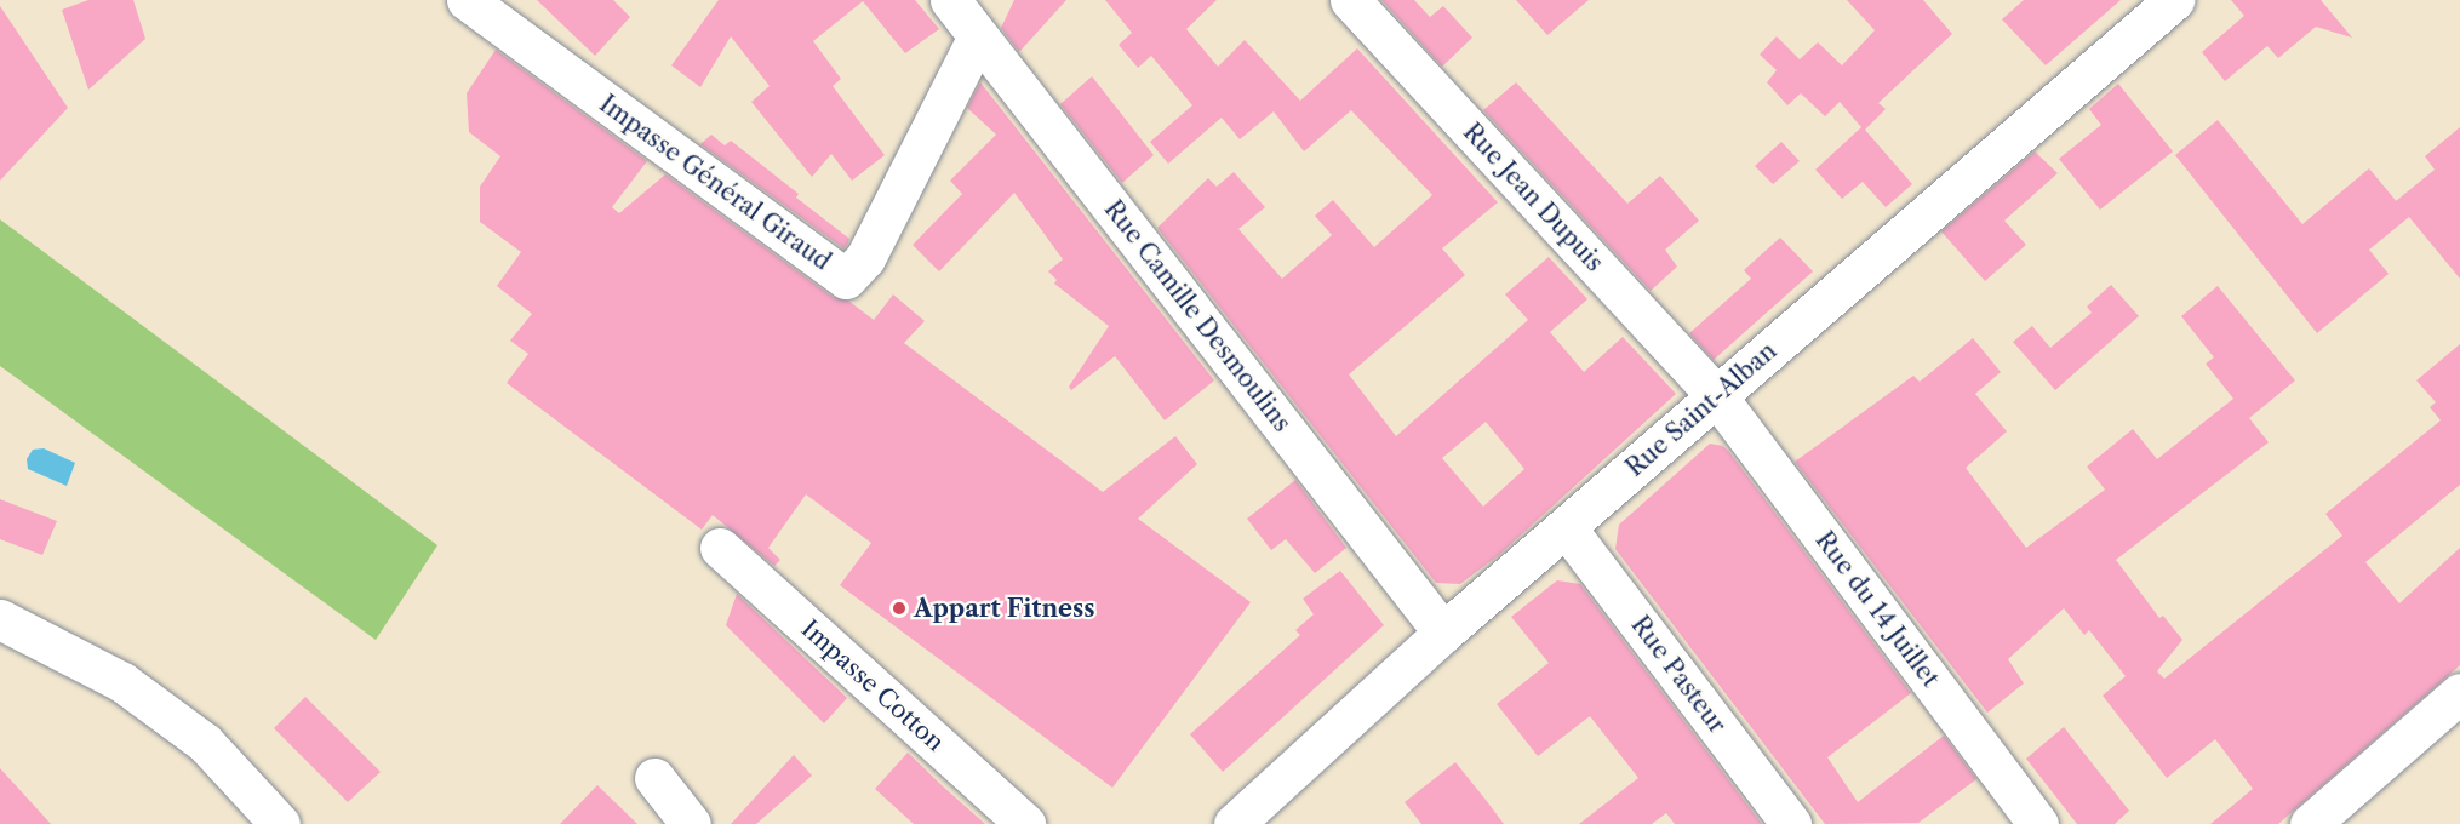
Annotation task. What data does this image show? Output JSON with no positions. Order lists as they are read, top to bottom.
{
  "streets": {
    "street": [
      "Impasse Général Giraud",
      "Rue Jean Dupuis",
      "Rue Camille Desmoulins",
      "Rue Saint-Alban",
      "Rue du 14 Juillet",
      "Rue Pasteur",
      "Impasse Cotton"
    ]
  },
  "crossings": [
    ["Impasse Général Giraud", "Rue Camille Desmoulins"],
    ["Rue Jean Dupuis", "Rue Saint-Alban"],
    ["Rue Jean Dupuis", "Rue du 14 Juillet"],
    ["Rue Camille Desmoulins", "Rue Saint-Alban"],
    ["Rue Saint-Alban", "Rue du 14 Juillet"],
    ["Rue Saint-Alban", "Rue Pasteur"]
  ],
  "places": ["Appart Fitness"]
}
